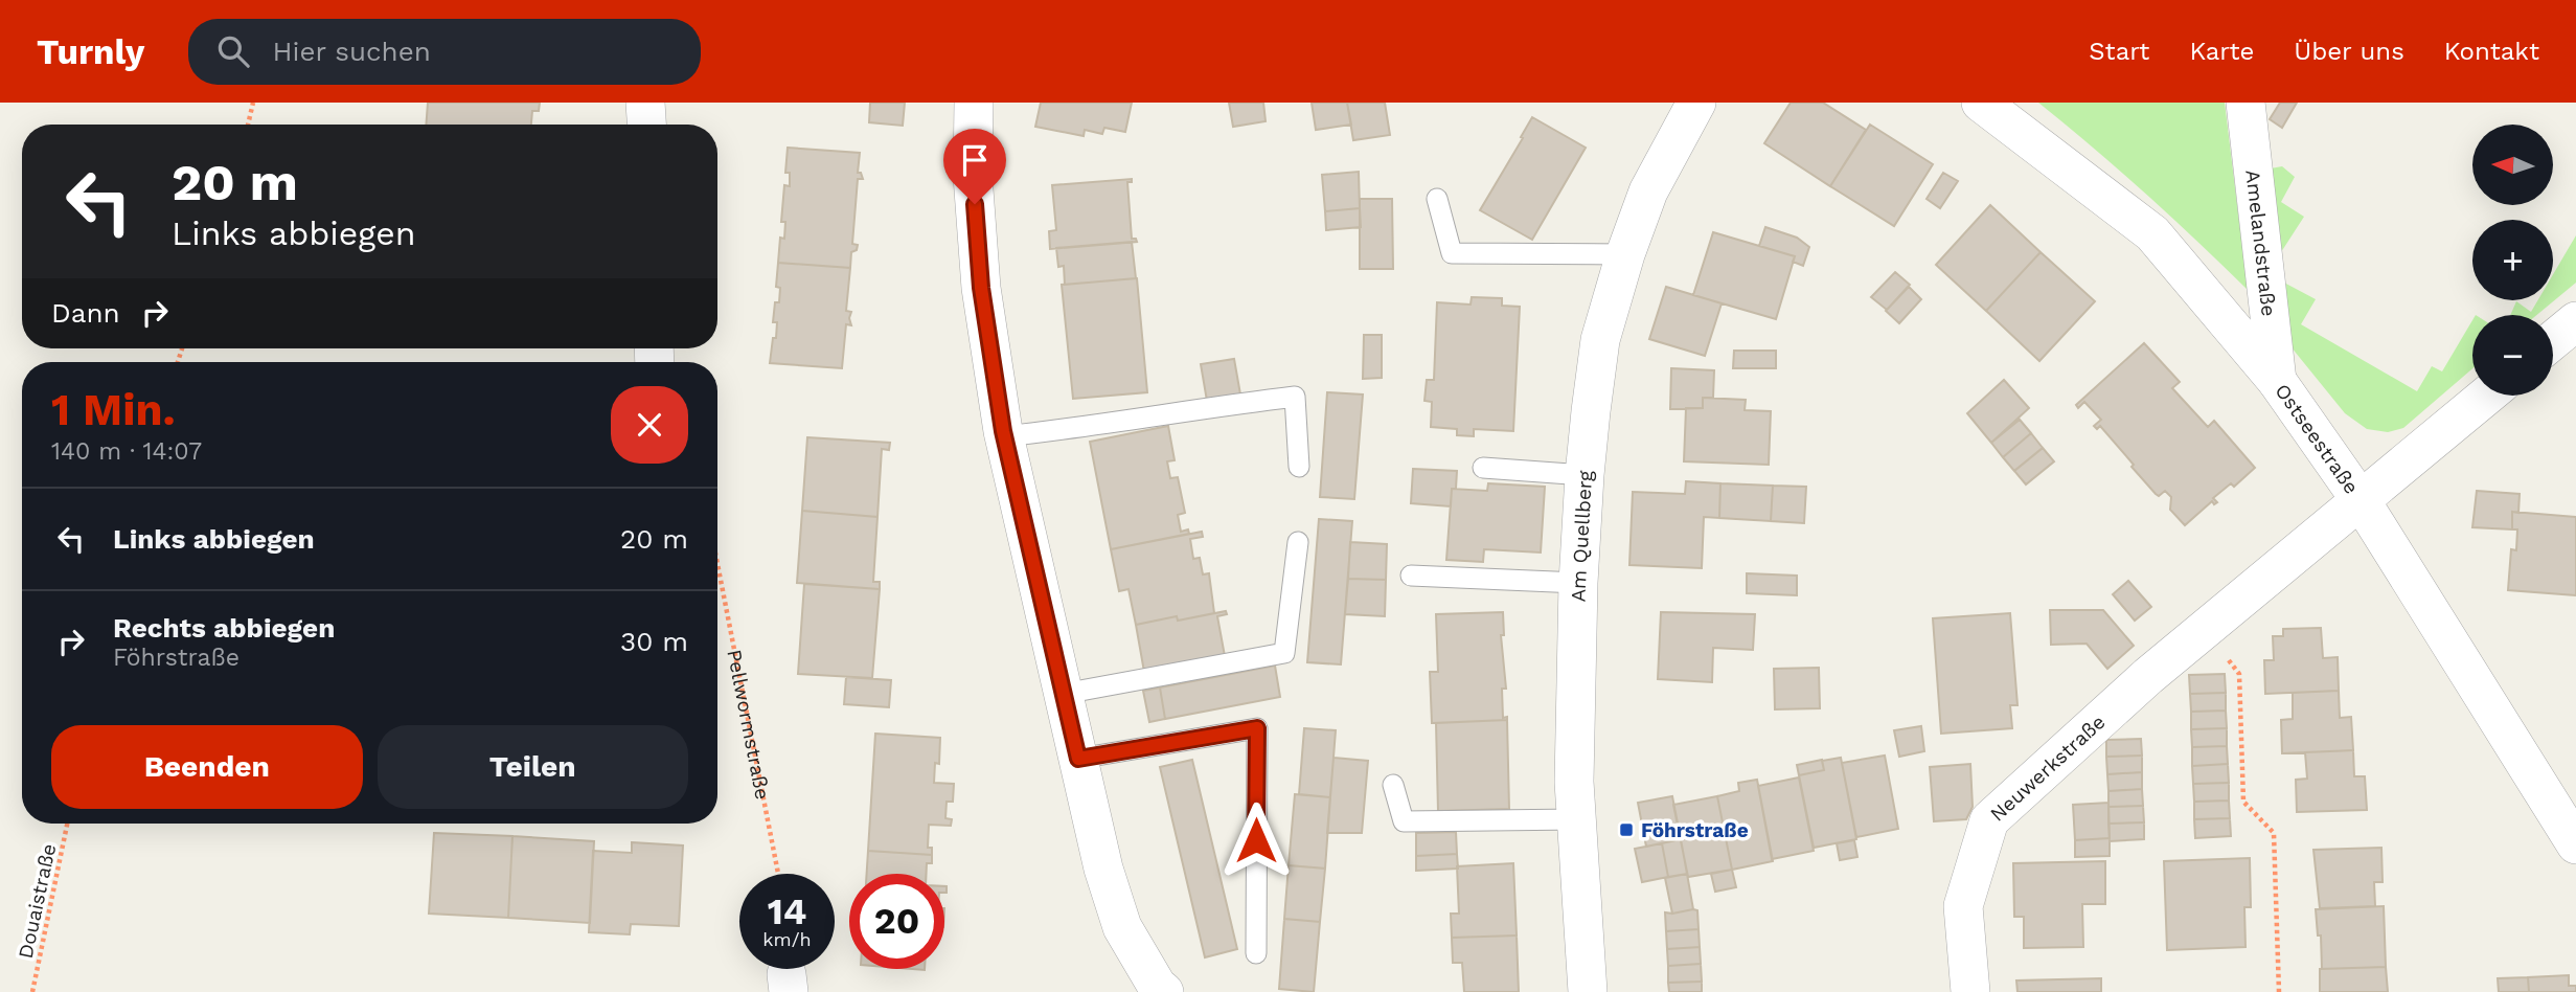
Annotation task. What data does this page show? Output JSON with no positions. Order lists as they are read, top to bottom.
{
  "streets": {
    "street": [
      "Amelandstraße",
      "Ostseestraße",
      "Am Quellberg",
      "Neuwerkstraße"
    ],
    "path": ["Pellwormstraße", "Douaistraße"]
  },
  "crossings": [
    ["Amelandstraße", "Ostseestraße"],
    ["Ostseestraße", "Neuwerkstraße"]
  ],
  "places": {
    "transit": ["Föhrstraße"]
  },
  "north": "left",
  "page": {
    "header": "Turnly",
    "search": "Hier suchen",
    "nav": [
      "Start",
      "Karte",
      "Über uns",
      "Kontakt"
    ],
    "map_buttons": ["+", "−"],
    "turn": ["20 m", "Links abbiegen"],
    "then": "Dann",
    "heading": ["1 Min.", "140 m · 14:07"],
    "list": [
      {
        "name": "Links abbiegen",
        "value": "20 m"
      },
      {
        "name": "Rechts abbiegen",
        "note": "Föhrstraße",
        "value": "30 m"
      }
    ],
    "buttons": ["Beenden", "Teilen"],
    "speed": "14 km/h",
    "limit": "20"
  }
}
